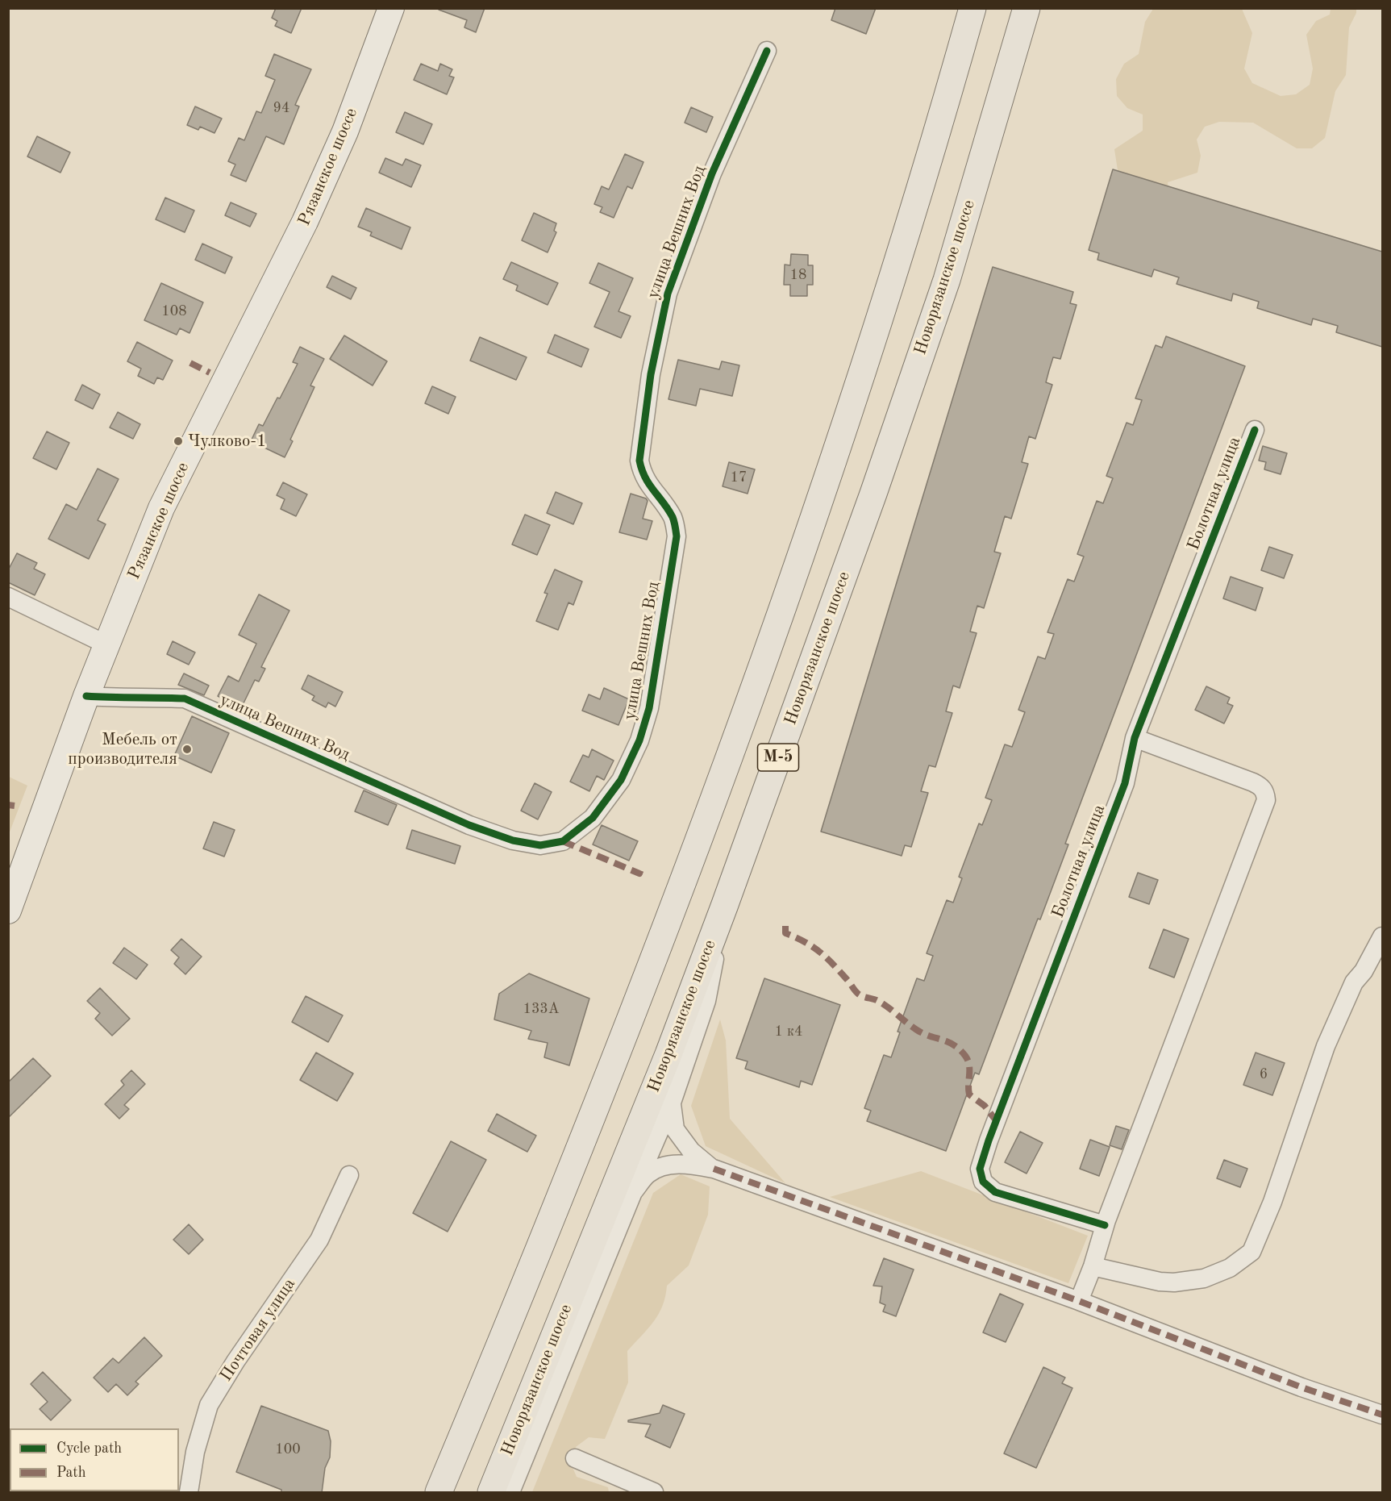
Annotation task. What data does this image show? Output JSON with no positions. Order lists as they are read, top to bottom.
{
  "streets": {
    "highway": ["Новорязанское шоссе", "М-5"],
    "main road": ["Рязанское шоссе"],
    "street": ["улица Вешних Вод", "Болотная улица", "Почтовая улица"]
  },
  "crossings": [
    ["Рязанское шоссе", "улица Вешних Вод"]
  ],
  "places": ["Чулково-1", "Мебель от производителя"],
  "house_numbers": [
    "94",
    "18",
    "108",
    "17",
    "133А",
    "1 к4",
    "6",
    "100"
  ],
  "legend": ["Cycle path", "Path"]
}
